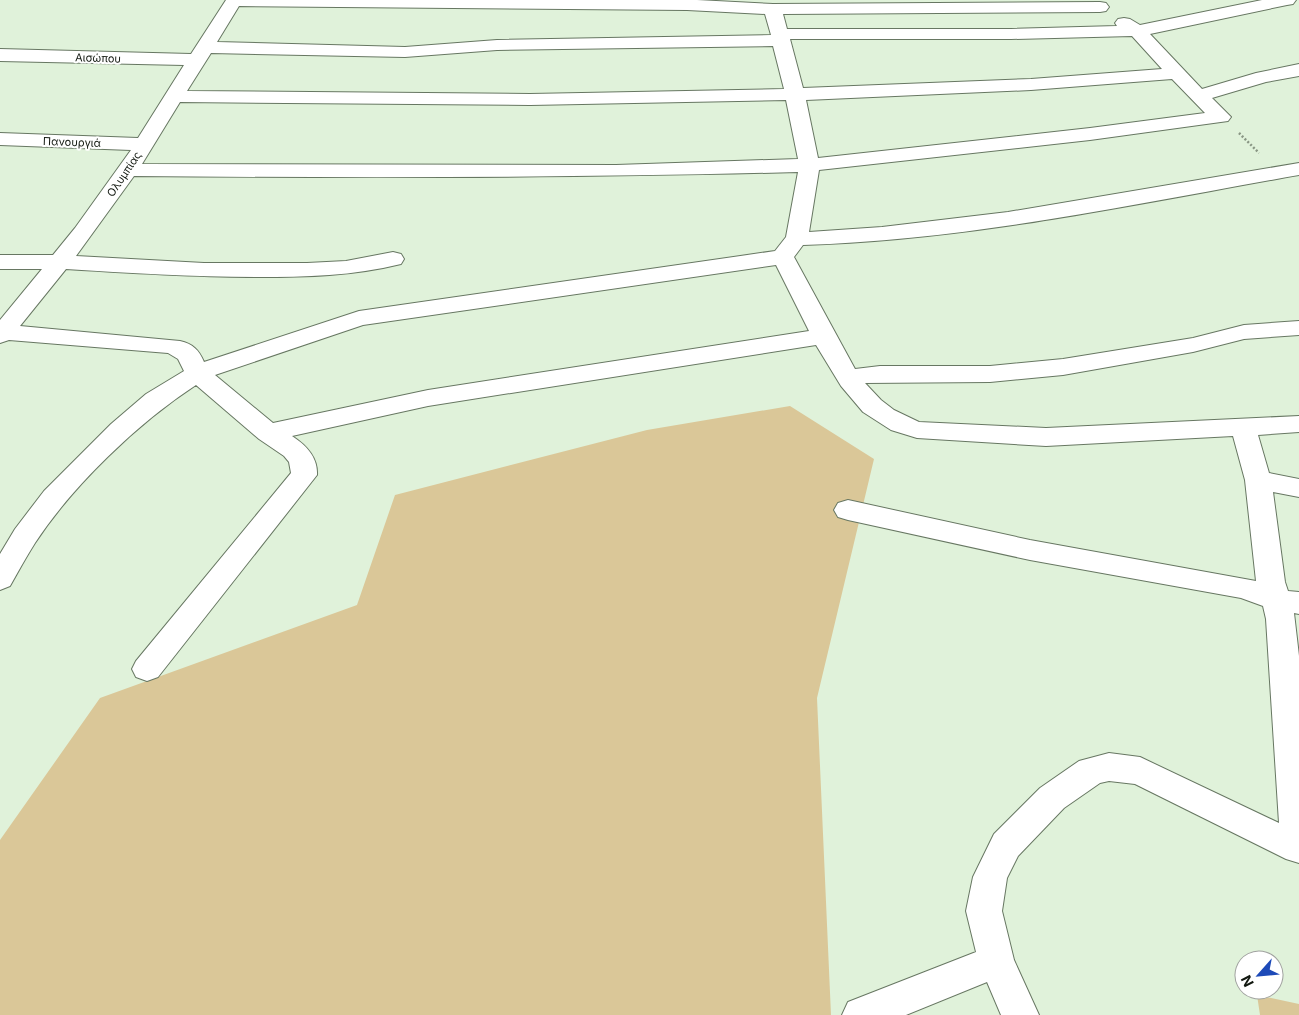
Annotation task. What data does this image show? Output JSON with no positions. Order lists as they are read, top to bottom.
{
  "streets": {
    "street": ["Αισώπου", "Πανουργιά", "Ολυμπίας"]
  },
  "crossings": [
    ["Αισώπου", "Ολυμπίας"],
    ["Πανουργιά", "Ολυμπίας"]
  ],
  "north": "bottom left"
}
